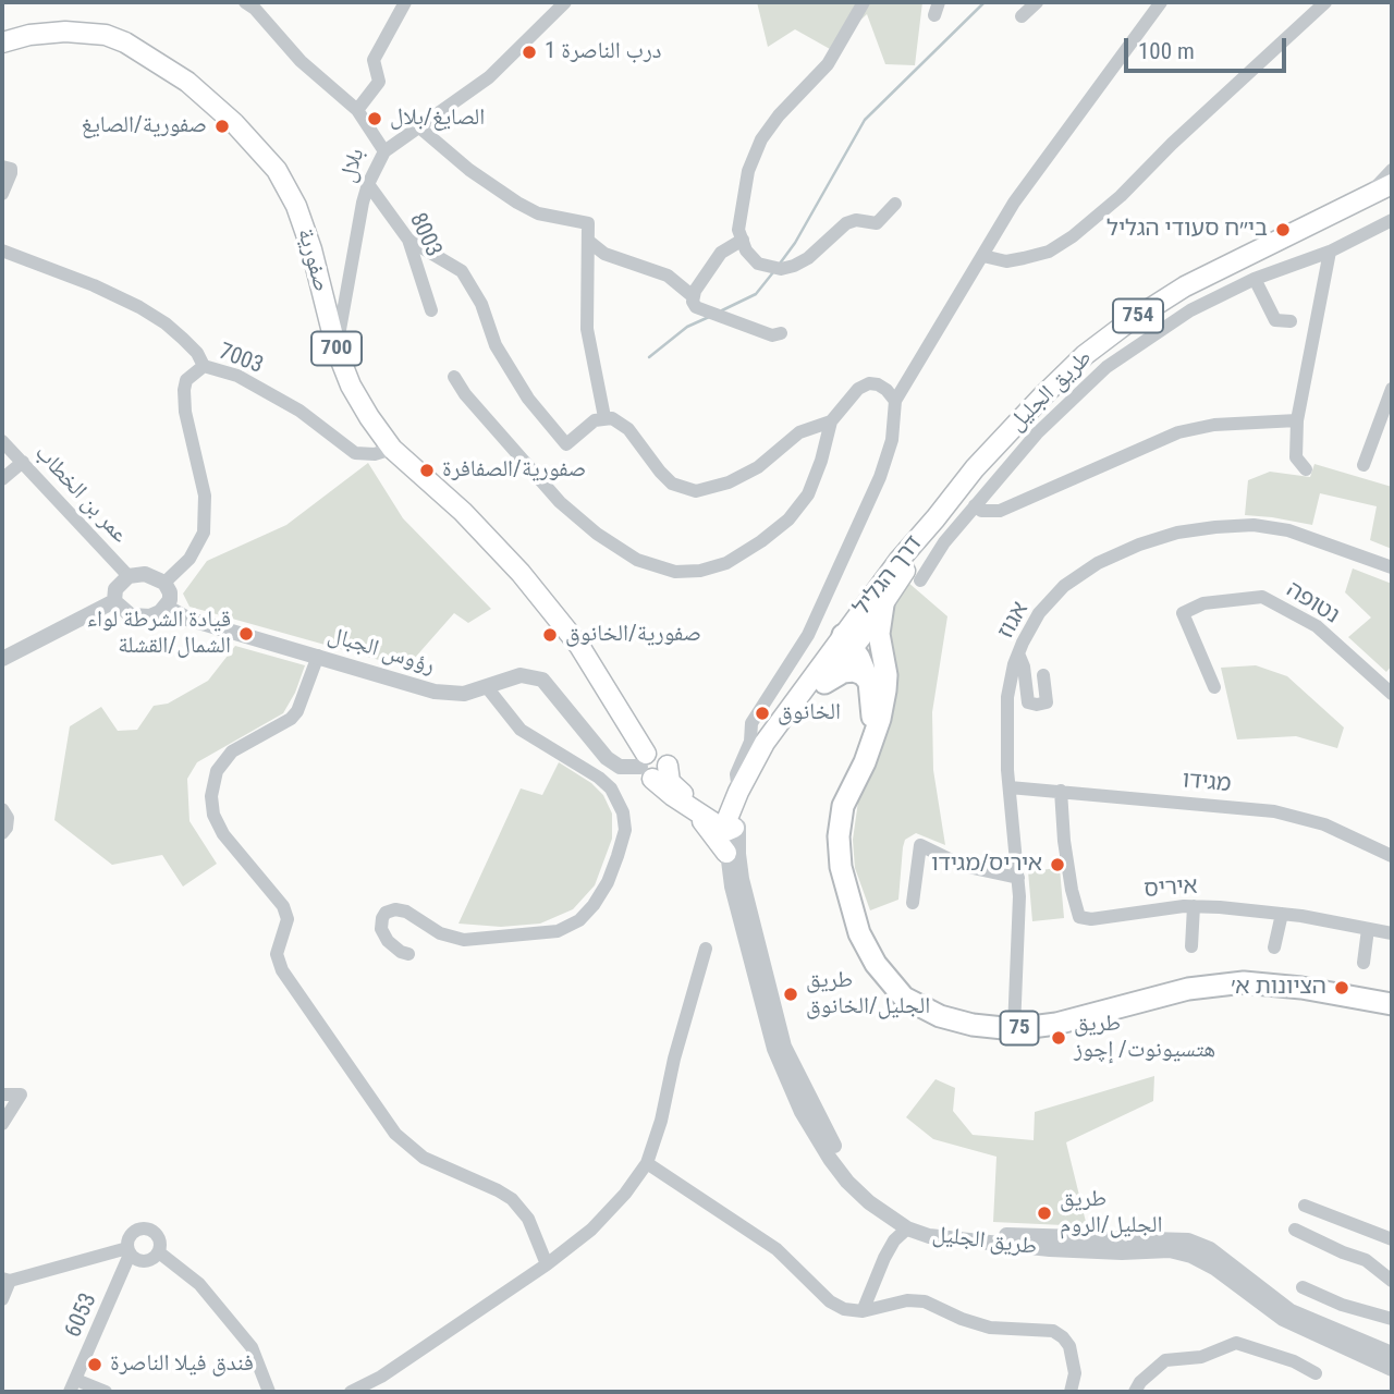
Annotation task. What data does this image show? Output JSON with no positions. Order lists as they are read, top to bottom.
{
  "streets": {
    "highway": ["75"],
    "main road": [
      "صفورية",
      "754",
      "700",
      "طريق الجليل",
      "דרך הגליל"
    ],
    "street": [
      "بلال",
      "8003",
      "7003",
      "عمر بن الخطاب",
      "נטופה",
      "אגוז",
      "رؤوس الجبال",
      "מגידו",
      "איריס",
      "6053"
    ]
  },
  "crossings": [
    ["بلال", "8003"],
    ["بلال", "صفورية"],
    ["صفورية", "7003"],
    ["صفورية", "طريق الجليل"],
    ["صفورية", "דרך הגליל"],
    ["صفورية", "رؤوس الجبال"],
    ["7003", "عمر بن الخطاب"],
    ["7003", "رؤوس الجبال"],
    ["طريق الجليل", "דרך הגליל"],
    ["عمر بن الخطاب", "رؤوس الجبال"],
    ["דרך הגליל", "75"],
    ["אגוז", "מגידו"],
    ["אגוז", "75"],
    ["מגידו", "איריס"]
  ],
  "places": [
    "درب الناصرة 1",
    "الصايغ/بلال",
    "صفورية/الصايغ",
    "בי״ח סעודי הגליל",
    "صفورية/الصفافرة",
    "قيادة الشرطة لواء الشمال/القشلة",
    "صفورية/الخانوق",
    "الخانوق",
    "איריס/מגידו",
    "הציונות א׳",
    "طريق الجليل/الخانوق",
    "طريق هتسيونوت/ إچوز",
    "طريق الجليل/الروم",
    "فندق فيلا الناصرة"
  ],
  "scale_bar": "100 m"
}
